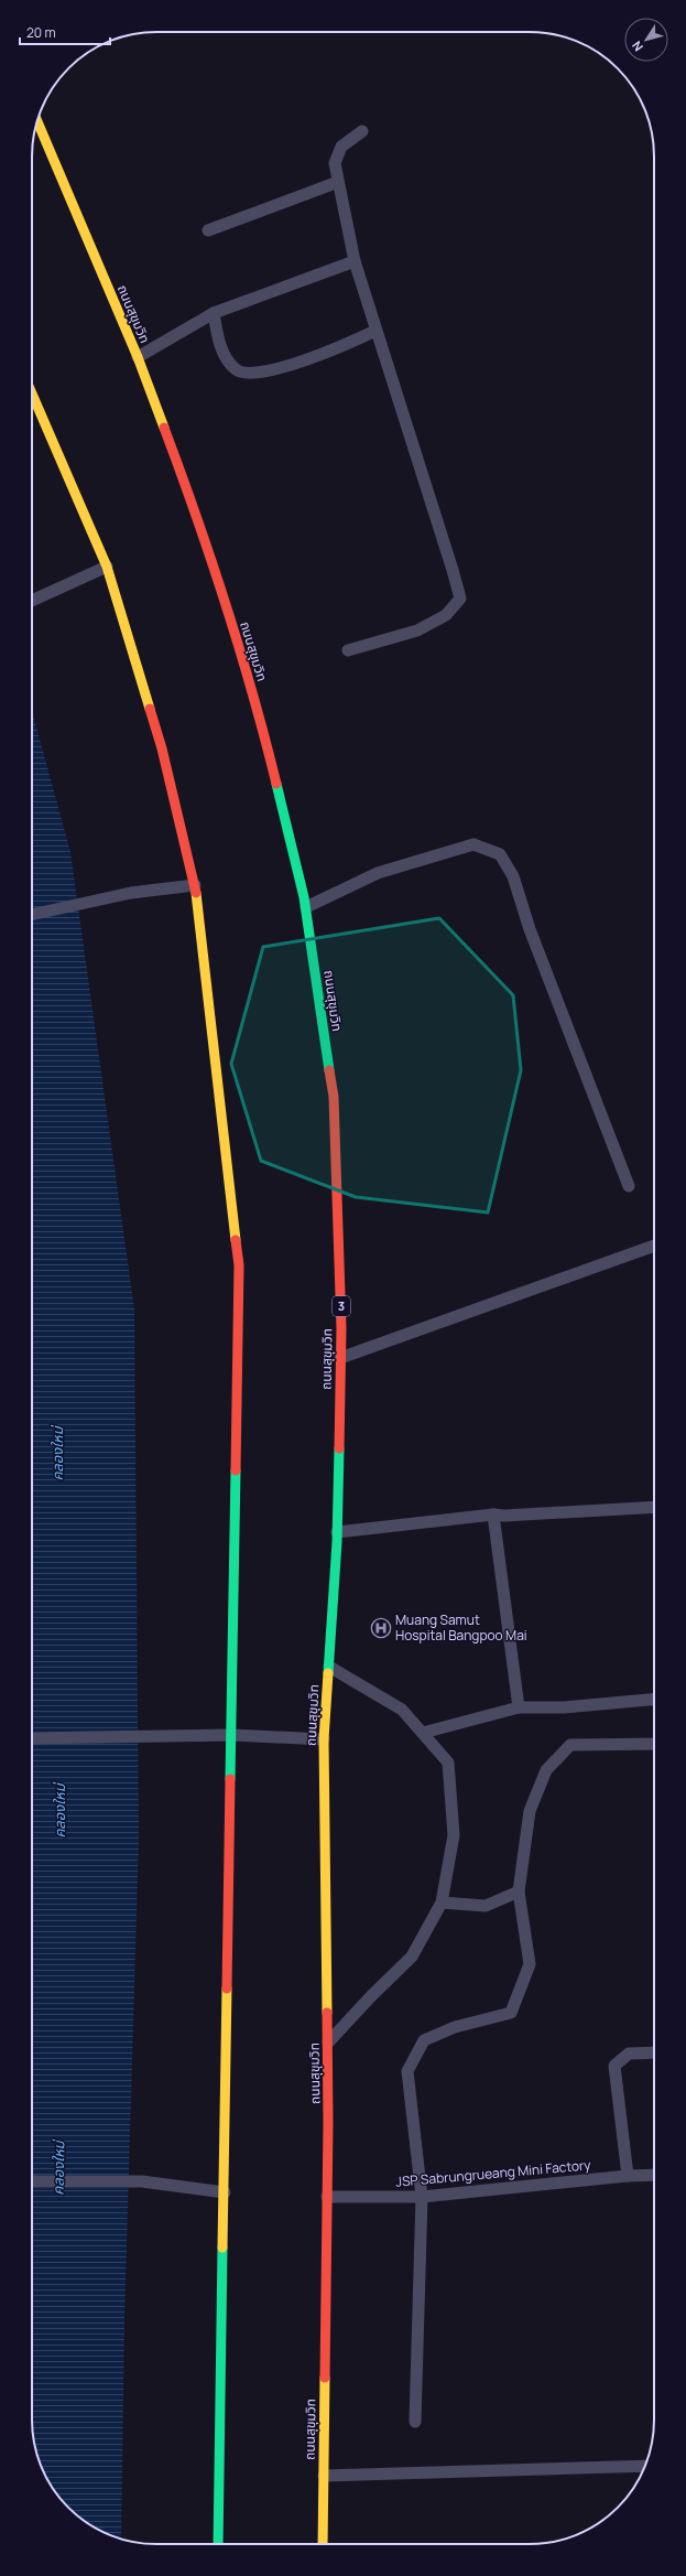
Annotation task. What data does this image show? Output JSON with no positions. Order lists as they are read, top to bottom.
{
  "streets": {
    "highway": ["ถนนสุขุมวิท", "3"],
    "lane": ["JSP Sabrungrueang Mini Factory"]
  },
  "crossings": [
    ["ถนนสุขุมวิท", "JSP Sabrungrueang Mini Factory"]
  ],
  "water": ["คลองใหม่"],
  "places": {
    "hospital": ["Muang Samut Hospital Bangpoo Mai"]
  },
  "scale_bar": "20 m",
  "north": "bottom left"
}
